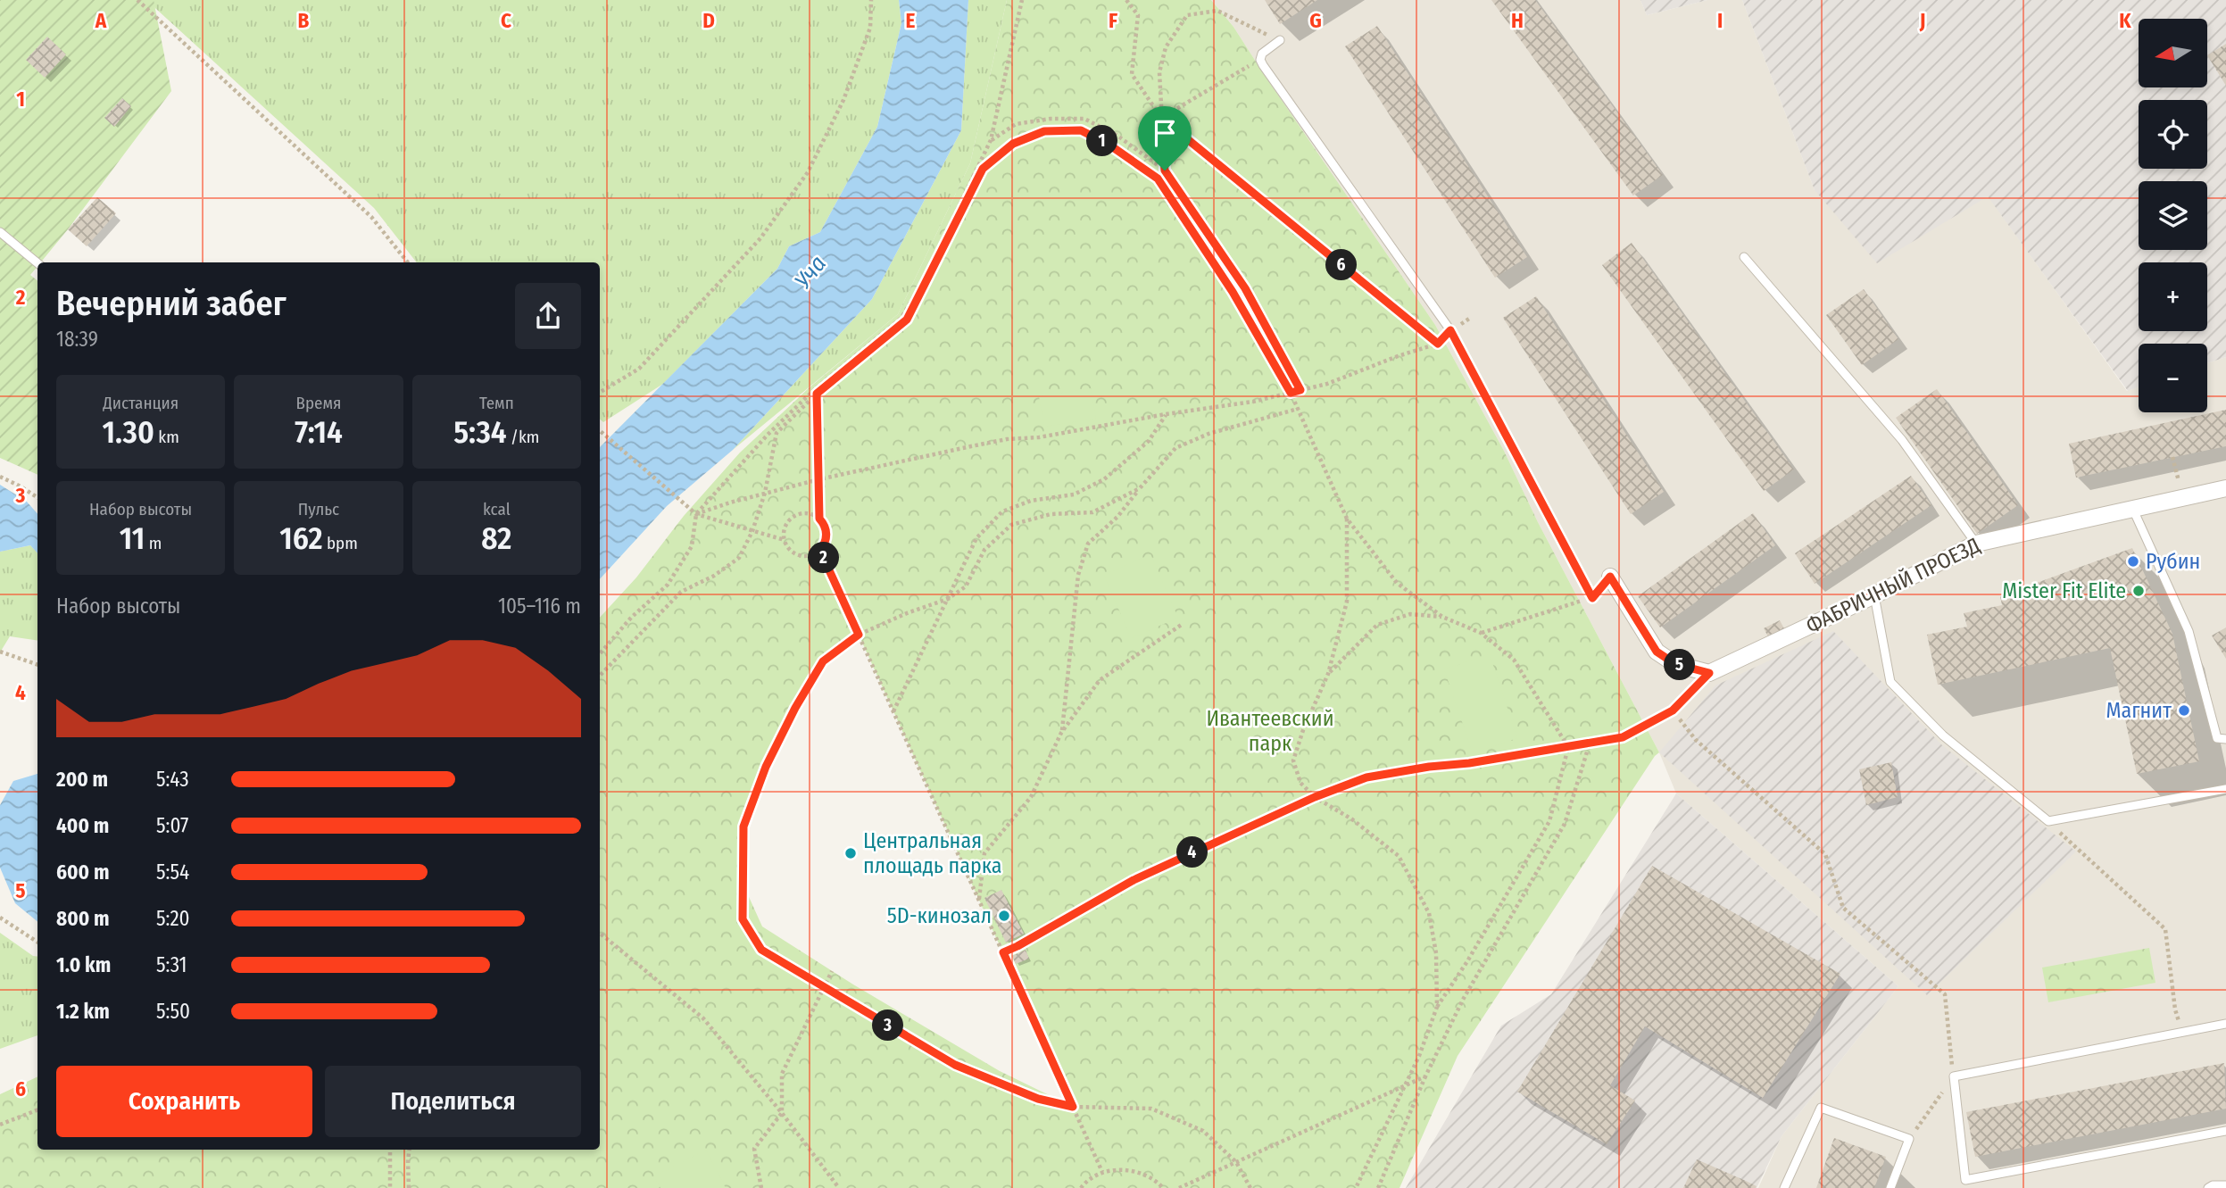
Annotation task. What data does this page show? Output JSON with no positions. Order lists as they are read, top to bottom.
{
  "streets": {
    "street": ["ФАБРИЧНЫЙ ПРОЕЗД"]
  },
  "water": ["Уча"],
  "parks": ["Ивантеевский парк"],
  "places": [
    "Рубин",
    "Mister Fit Elite",
    "Магнит",
    "Центральная площадь парка",
    "5D-кинозал"
  ],
  "north": "left",
  "page": {
    "map_buttons": ["+", "−"],
    "pins": [
      "1",
      "6",
      "2",
      "5",
      "4",
      "3"
    ],
    "heading": ["Вечерний забег", "18:39"],
    "stats": [
      ["Дистанция", "1.30 km"],
      ["Время", "7:14"],
      ["Темп", "5:34 /km"],
      ["Набор высоты", "11 m"],
      ["Пульс", "162 bpm"],
      ["kcal", "82"]
    ],
    "chart": ["Набор высоты", "105–116 m"],
    "list": [
      {
        "name": "200 m",
        "note": "5:43"
      },
      {
        "name": "400 m",
        "note": "5:07"
      },
      {
        "name": "600 m",
        "note": "5:54"
      },
      {
        "name": "800 m",
        "note": "5:20"
      },
      {
        "name": "1.0 km",
        "note": "5:31"
      },
      {
        "name": "1.2 km",
        "note": "5:50"
      }
    ],
    "buttons": ["Сохранить", "Поделиться"]
  },
  "grid": {
    "columns": [
      "A",
      "B",
      "C",
      "D",
      "E",
      "F",
      "G",
      "H",
      "I",
      "J",
      "K"
    ],
    "rows": [
      "1",
      "2",
      "3",
      "4",
      "5",
      "6"
    ]
  }
}
